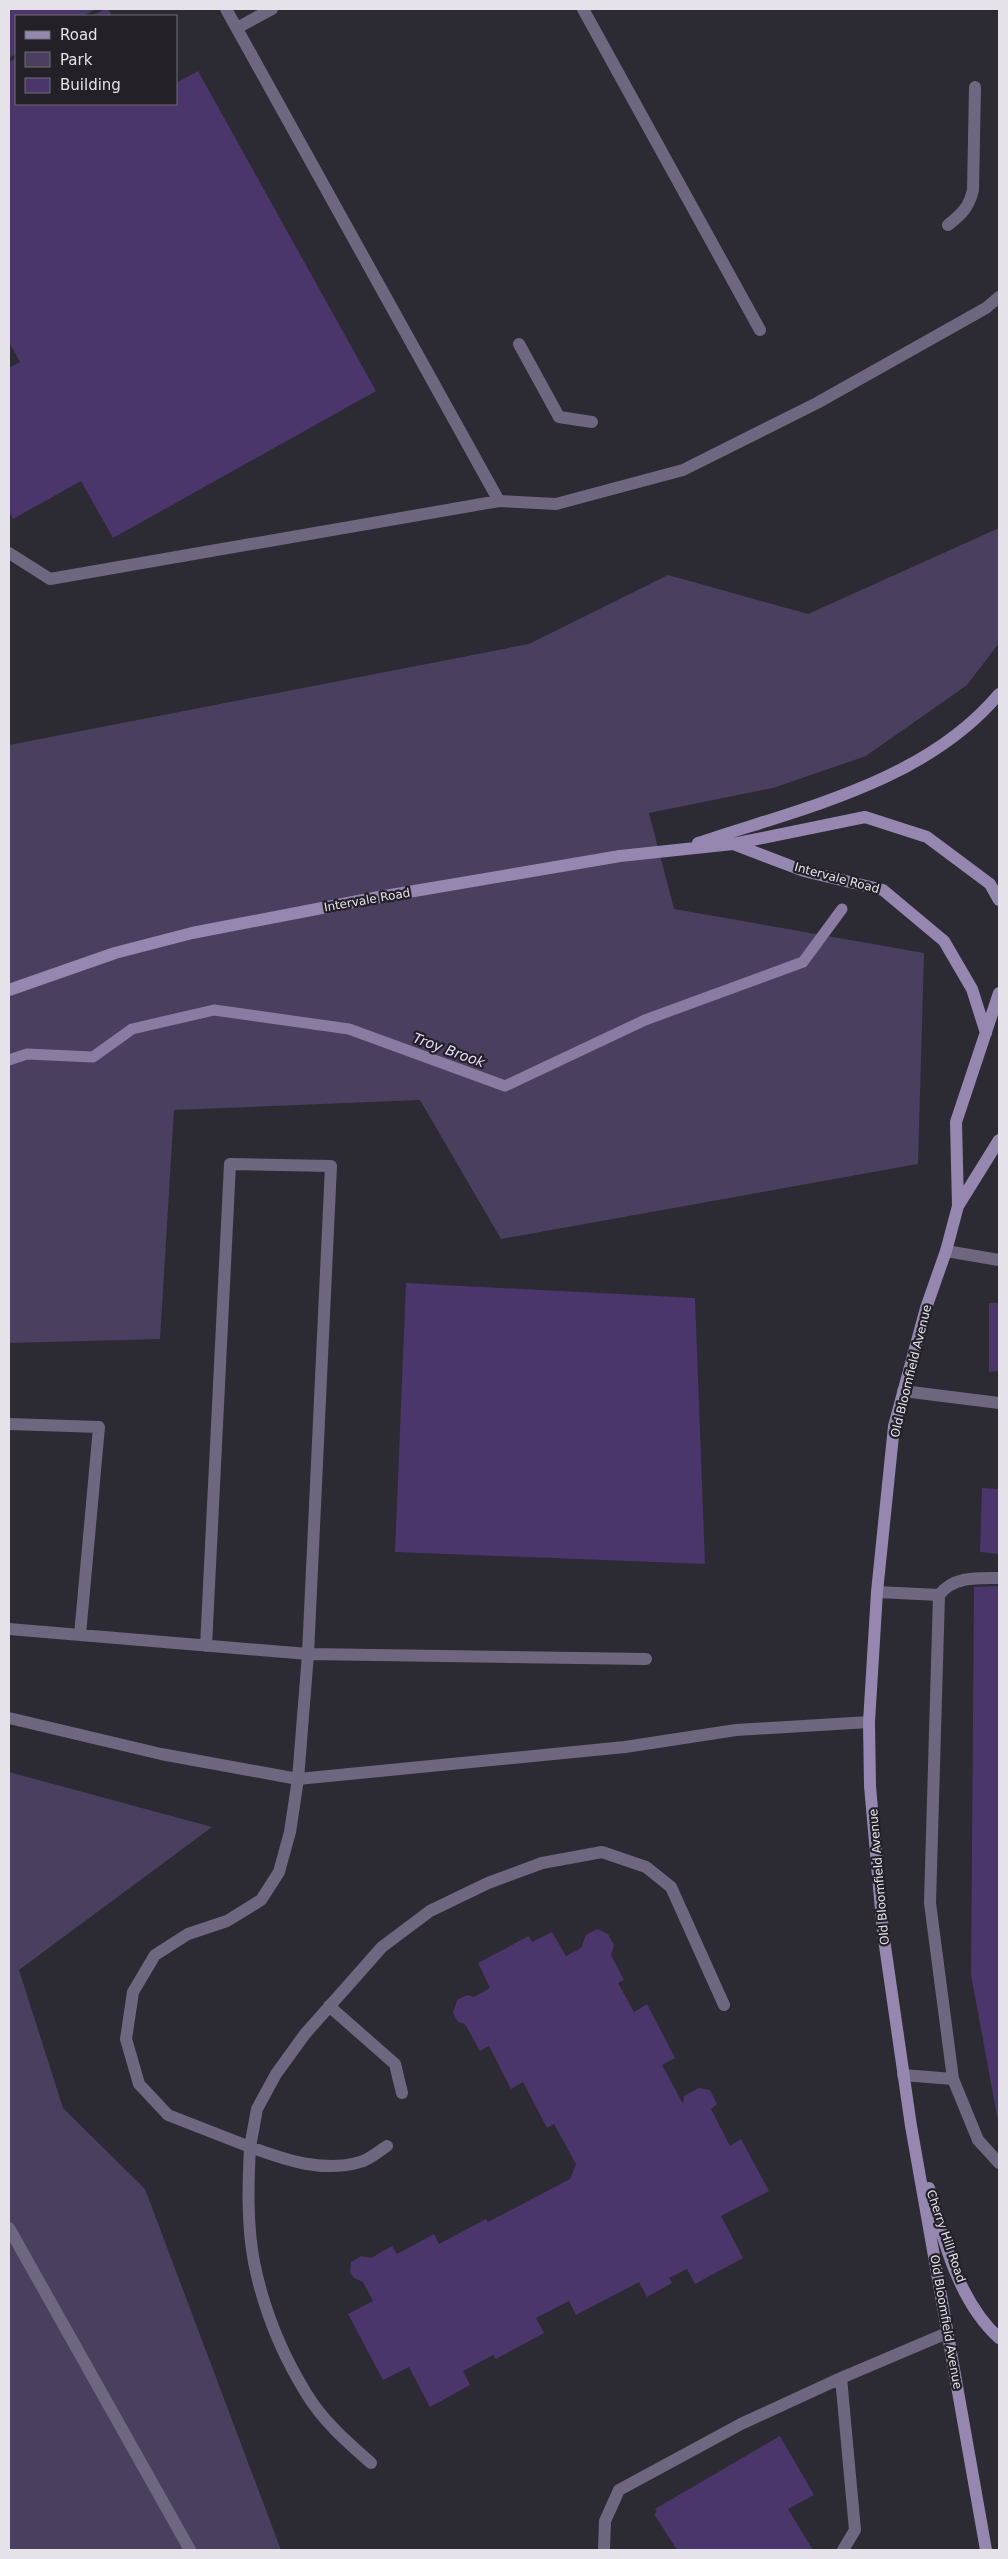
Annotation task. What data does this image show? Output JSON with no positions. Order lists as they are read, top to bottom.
{
  "streets": {
    "street": ["Intervale Road", "Old Bloomfield Avenue", "Cherry Hill Road"]
  },
  "crossings": [
    ["Intervale Road", "Old Bloomfield Avenue"],
    ["Old Bloomfield Avenue", "Cherry Hill Road"]
  ],
  "water": ["Troy Brook"],
  "legend": ["Road", "Park", "Building"]
}
